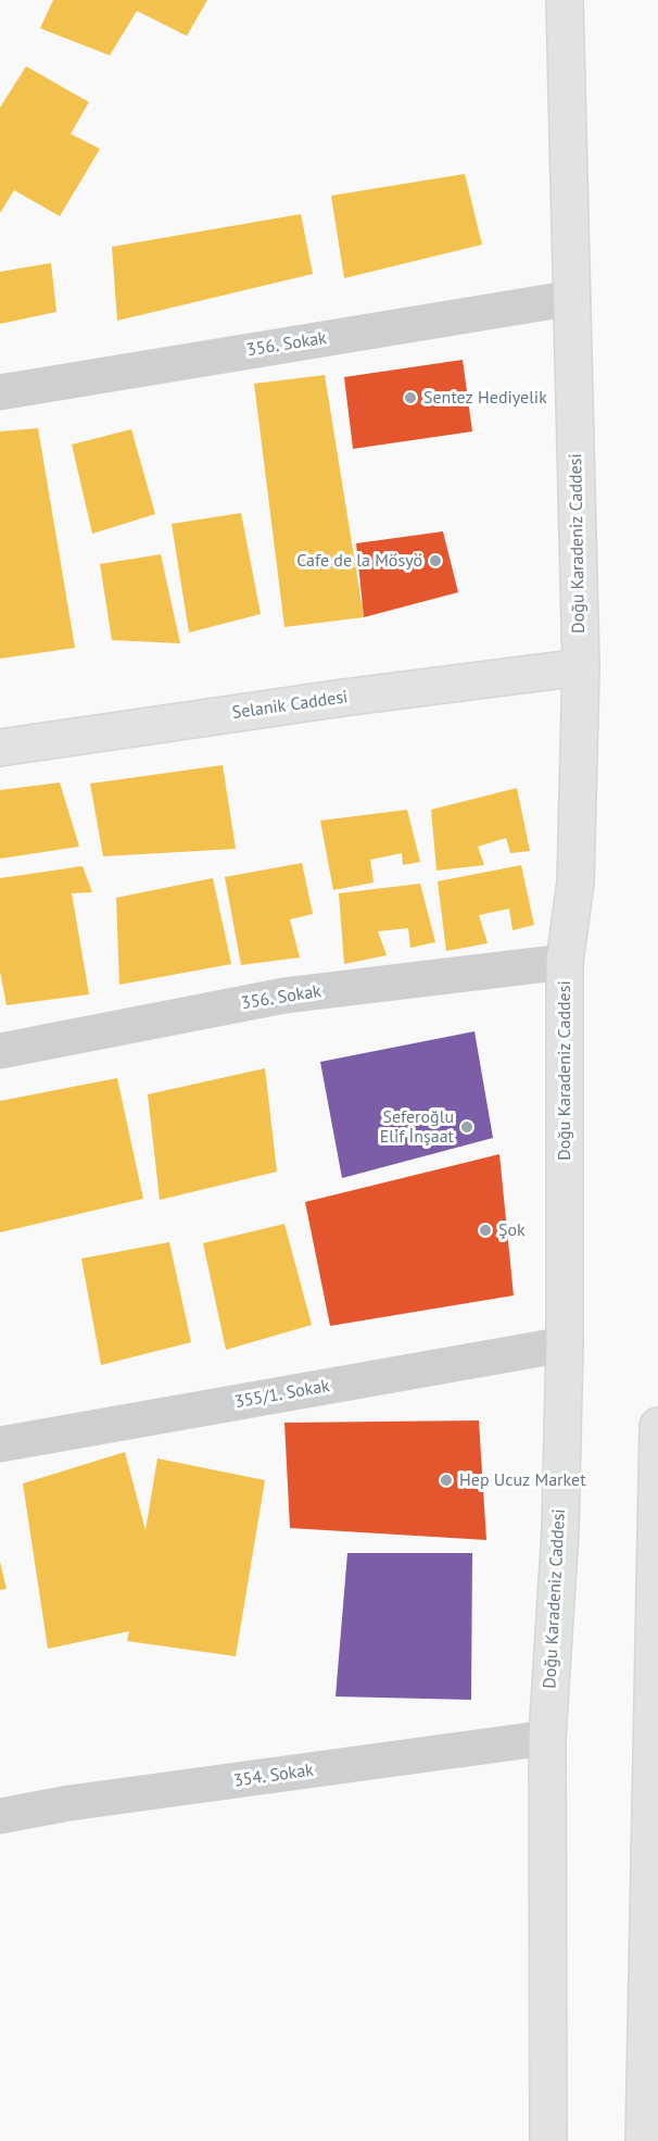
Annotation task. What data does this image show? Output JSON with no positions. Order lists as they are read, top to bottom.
{
  "streets": {
    "main road": ["Doğu Karadeniz Caddesi", "Selanik Caddesi"],
    "street": ["356. Sokak", "355/1. Sokak", "354. Sokak"]
  },
  "crossings": [
    ["356. Sokak", "Doğu Karadeniz Caddesi"],
    ["Doğu Karadeniz Caddesi", "Selanik Caddesi"],
    ["Doğu Karadeniz Caddesi", "355/1. Sokak"],
    ["Doğu Karadeniz Caddesi", "354. Sokak"]
  ],
  "places": [
    "Sentez Hediyelik",
    "Cafe de la Mösyö",
    "Seferoğlu Elif İnşaat",
    "Şok",
    "Hep Ucuz Market"
  ]
}
